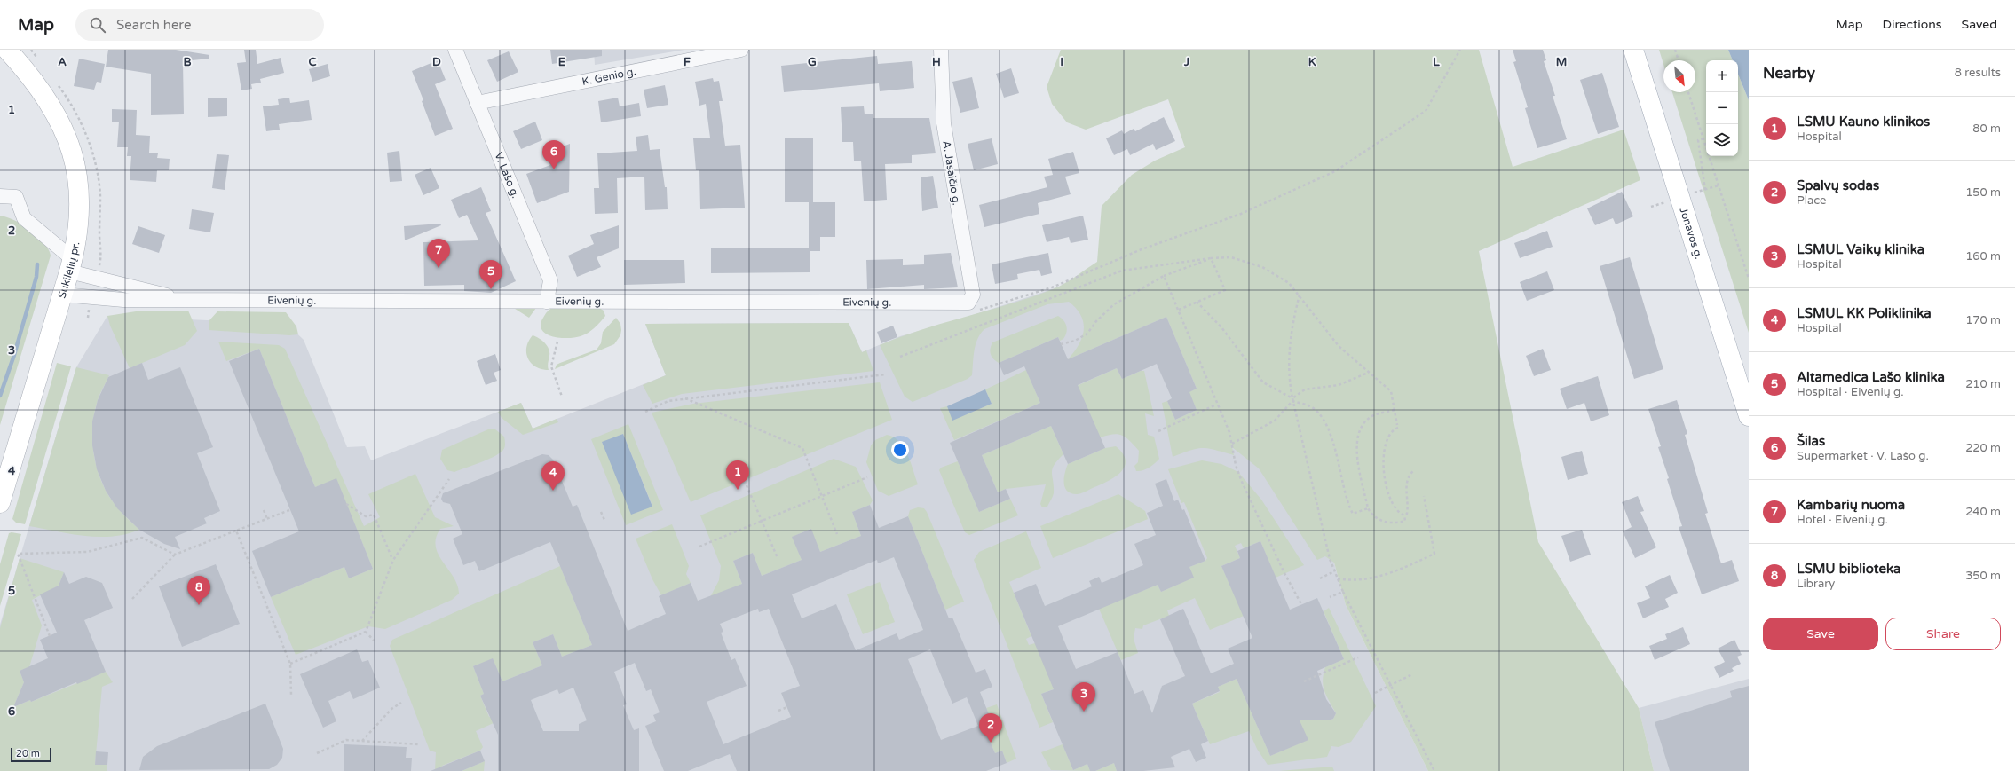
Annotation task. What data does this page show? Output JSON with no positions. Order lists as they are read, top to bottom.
{
  "streets": {
    "main road": ["Jonavos g.", "Sukilėlių pr."],
    "street": [
      "K. Genio g.",
      "A. Jasaičio g.",
      "V. Lašo g.",
      "Eivenių g."
    ]
  },
  "crossings": [
    ["K. Genio g.", "V. Lašo g."],
    ["A. Jasaičio g.", "Eivenių g."],
    ["V. Lašo g.", "Eivenių g."],
    ["Sukilėlių pr.", "Eivenių g."]
  ],
  "scale_bar": "20 m",
  "north": "bottom right",
  "page": {
    "header": "Map",
    "search": "Search here",
    "nav": ["Map", "Directions", "Saved"],
    "heading": ["Nearby", "8 results"],
    "map_buttons": ["+", "−"],
    "list": [
      {
        "mark": "1",
        "name": "LSMU Kauno klinikos",
        "note": "Hospital",
        "value": "80 m"
      },
      {
        "mark": "2",
        "name": "Spalvų sodas",
        "note": "Place",
        "value": "150 m"
      },
      {
        "mark": "3",
        "name": "LSMUL Vaikų klinika",
        "note": "Hospital",
        "value": "160 m"
      },
      {
        "mark": "4",
        "name": "LSMUL KK Poliklinika",
        "note": "Hospital",
        "value": "170 m"
      },
      {
        "mark": "5",
        "name": "Altamedica Lašo klinika",
        "note": "Hospital · Eivenių g.",
        "value": "210 m"
      },
      {
        "mark": "6",
        "name": "Šilas",
        "note": "Supermarket · V. Lašo g.",
        "value": "220 m"
      },
      {
        "mark": "7",
        "name": "Kambarių nuoma",
        "note": "Hotel · Eivenių g.",
        "value": "240 m"
      },
      {
        "mark": "8",
        "name": "LSMU biblioteka",
        "note": "Library",
        "value": "350 m"
      }
    ],
    "pins": [
      "6",
      "7",
      "5",
      "1",
      "4",
      "8",
      "3",
      "2"
    ],
    "buttons": ["Save", "Share"],
    "scale": "20 m"
  },
  "grid": {
    "columns": [
      "A",
      "B",
      "C",
      "D",
      "E",
      "F",
      "G",
      "H",
      "I",
      "J",
      "K",
      "L",
      "M"
    ],
    "rows": [
      "1",
      "2",
      "3",
      "4",
      "5",
      "6"
    ]
  }
}
